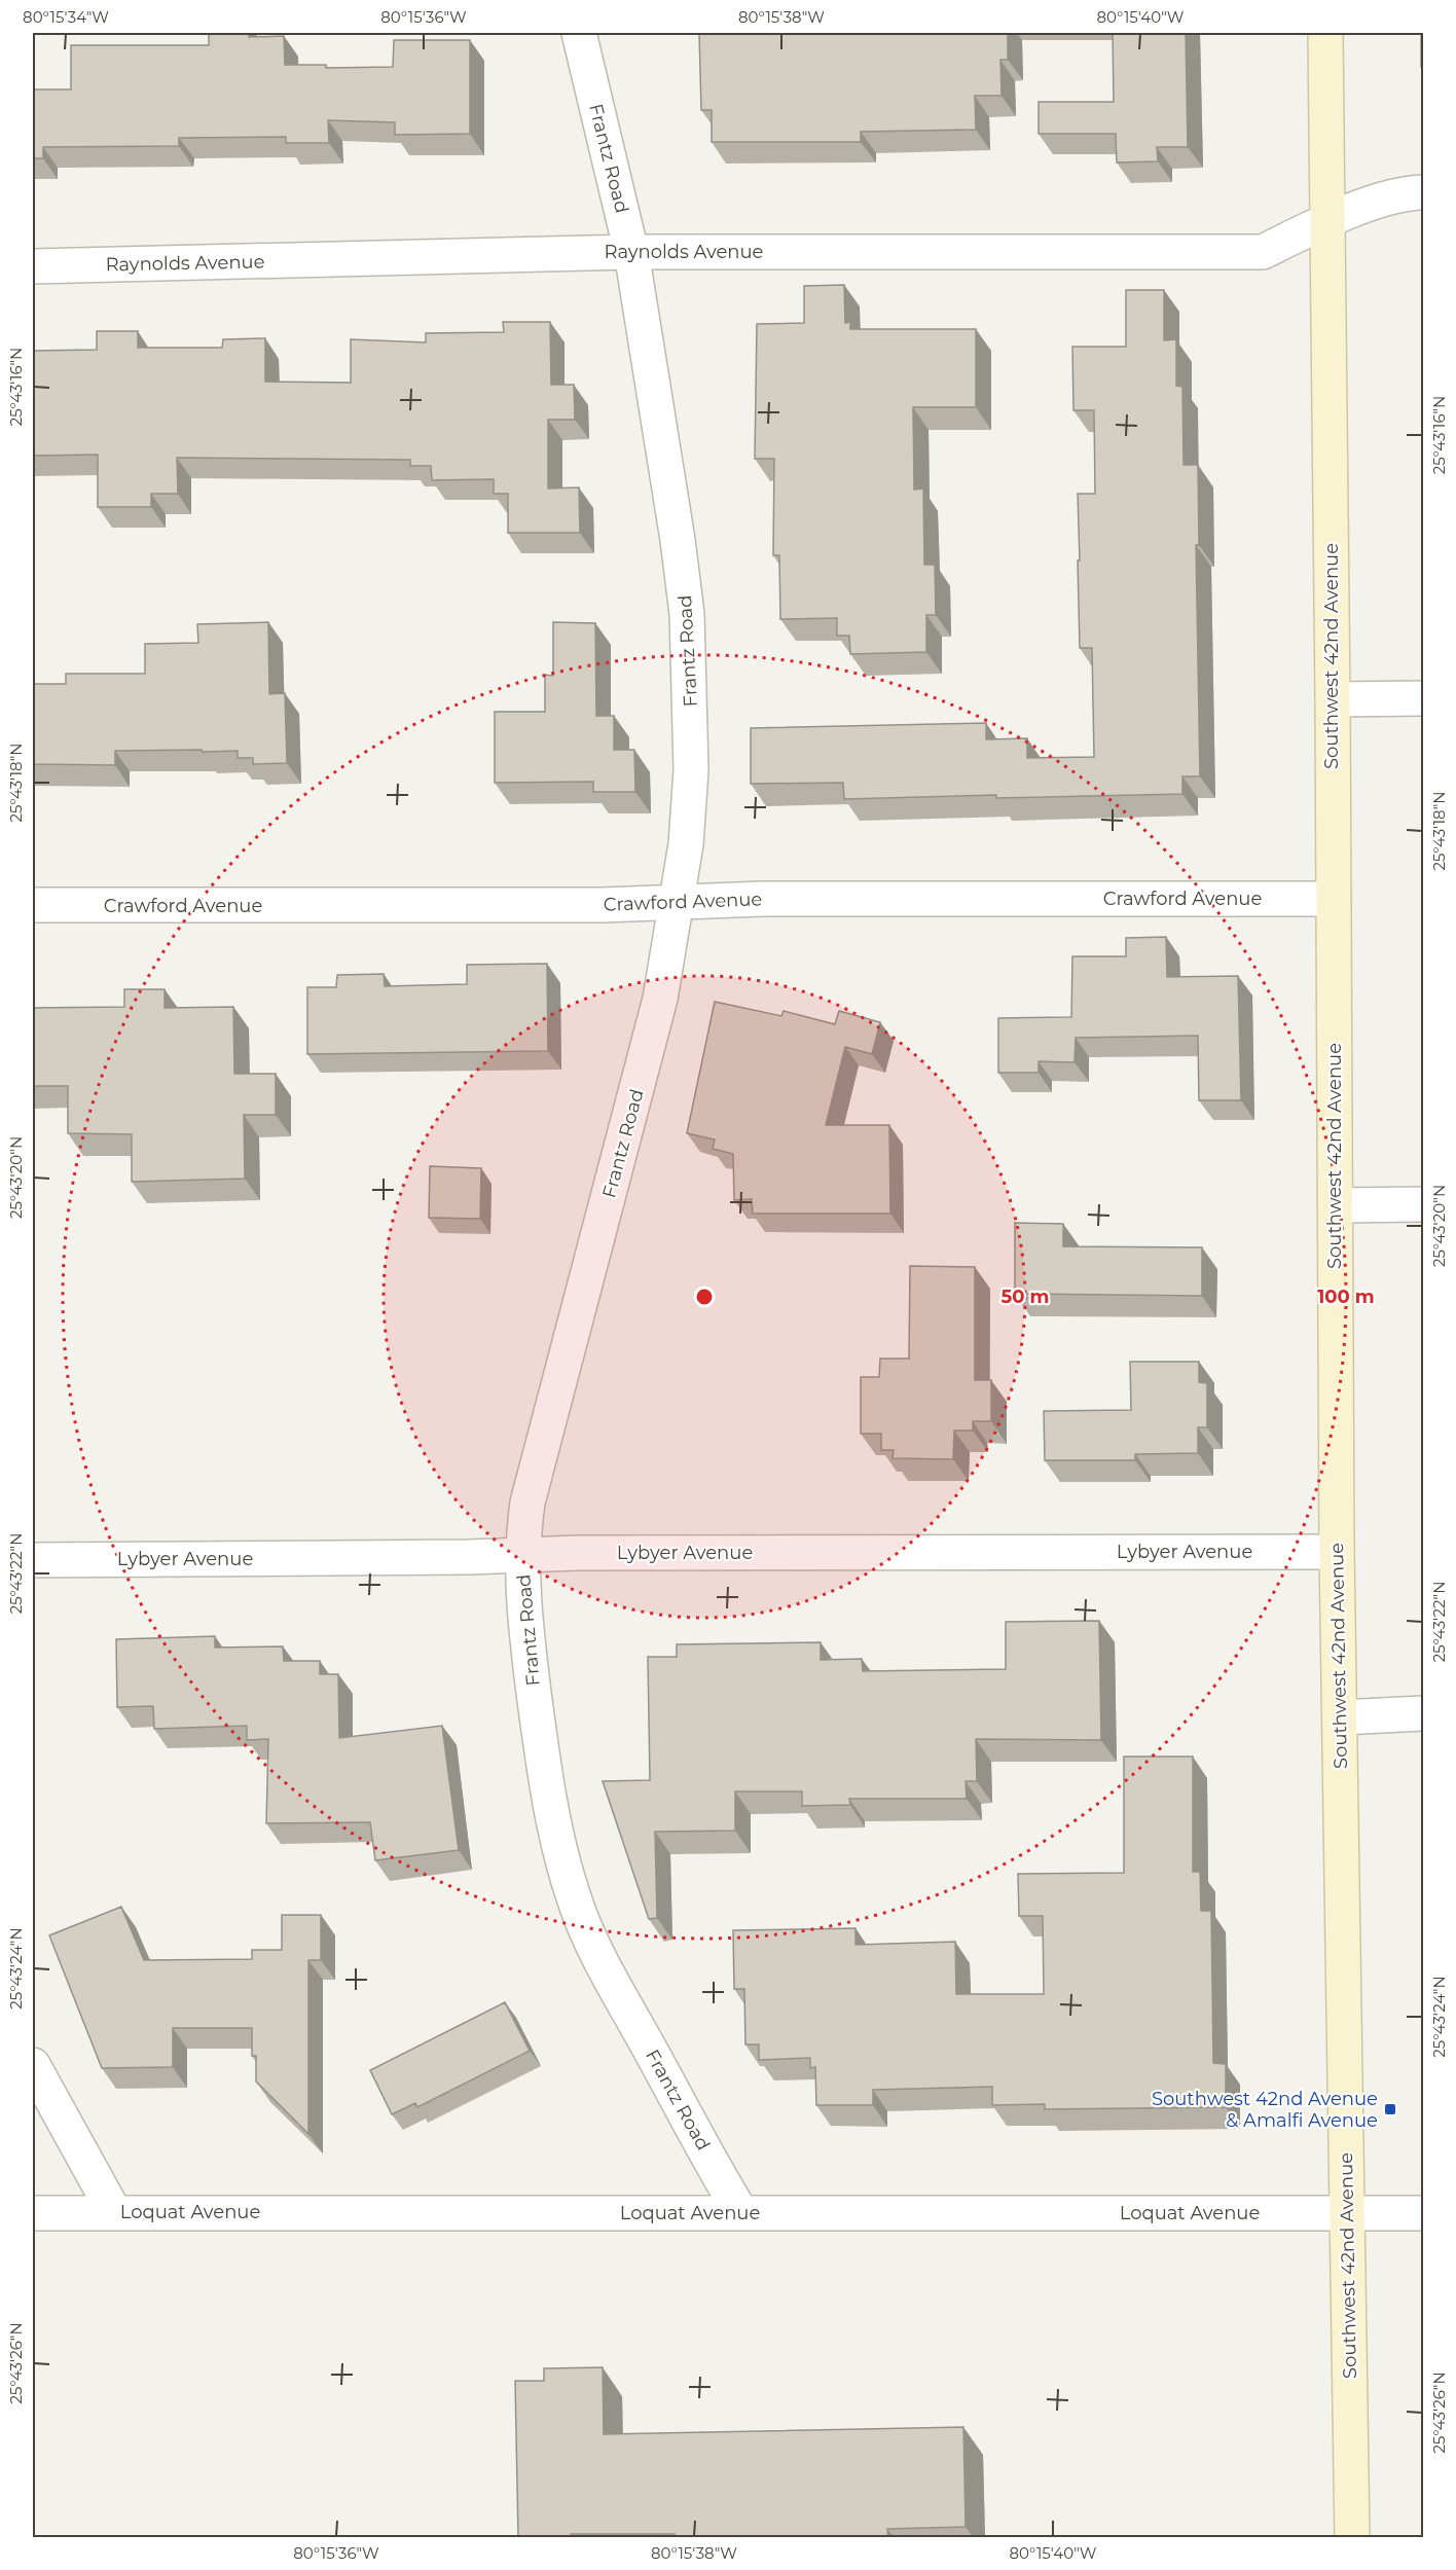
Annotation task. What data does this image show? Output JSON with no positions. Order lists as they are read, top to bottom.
{
  "streets": {
    "main road": ["Southwest 42nd Avenue"],
    "street": [
      "Frantz Road",
      "Raynolds Avenue",
      "Crawford Avenue",
      "Lybyer Avenue",
      "Loquat Avenue"
    ]
  },
  "crossings": [
    ["Frantz Road", "Raynolds Avenue"],
    ["Frantz Road", "Crawford Avenue"],
    ["Frantz Road", "Lybyer Avenue"],
    ["Frantz Road", "Loquat Avenue"],
    ["Raynolds Avenue", "Southwest 42nd Avenue"],
    ["Southwest 42nd Avenue", "Crawford Avenue"],
    ["Southwest 42nd Avenue", "Lybyer Avenue"],
    ["Southwest 42nd Avenue", "Loquat Avenue"]
  ],
  "places": {
    "transit": ["Southwest 42nd Avenue & Amalfi Avenue"]
  },
  "coordinates": [
    "80°15'34\"W",
    "80°15'36\"W",
    "80°15'38\"W",
    "80°15'40\"W",
    "25°43'16\"N",
    "25°43'18\"N",
    "25°43'20\"N",
    "25°43'22\"N",
    "25°43'24\"N",
    "25°43'26\"N"
  ],
  "rings": ["50 m", "100 m"]
}
